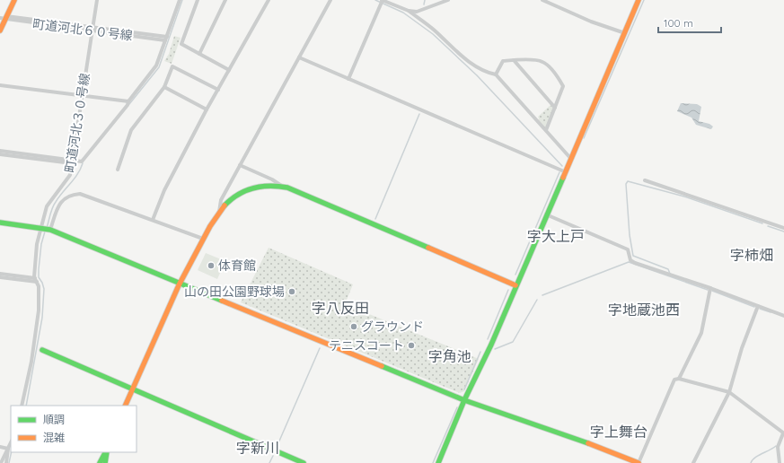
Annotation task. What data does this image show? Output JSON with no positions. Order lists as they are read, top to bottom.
{
  "streets": {
    "street": ["町道河北３０号線"]
  },
  "districts": [
    "字大上戸",
    "字柿畑",
    "字八反田",
    "字地蔵池西",
    "字角池",
    "字上舞台",
    "字新川"
  ],
  "places": [
    "体育館",
    "山の田公園野球場",
    "グラウンド",
    "テニスコート"
  ],
  "legend": ["順調", "混雑"],
  "scale_bar": "100 m"
}
